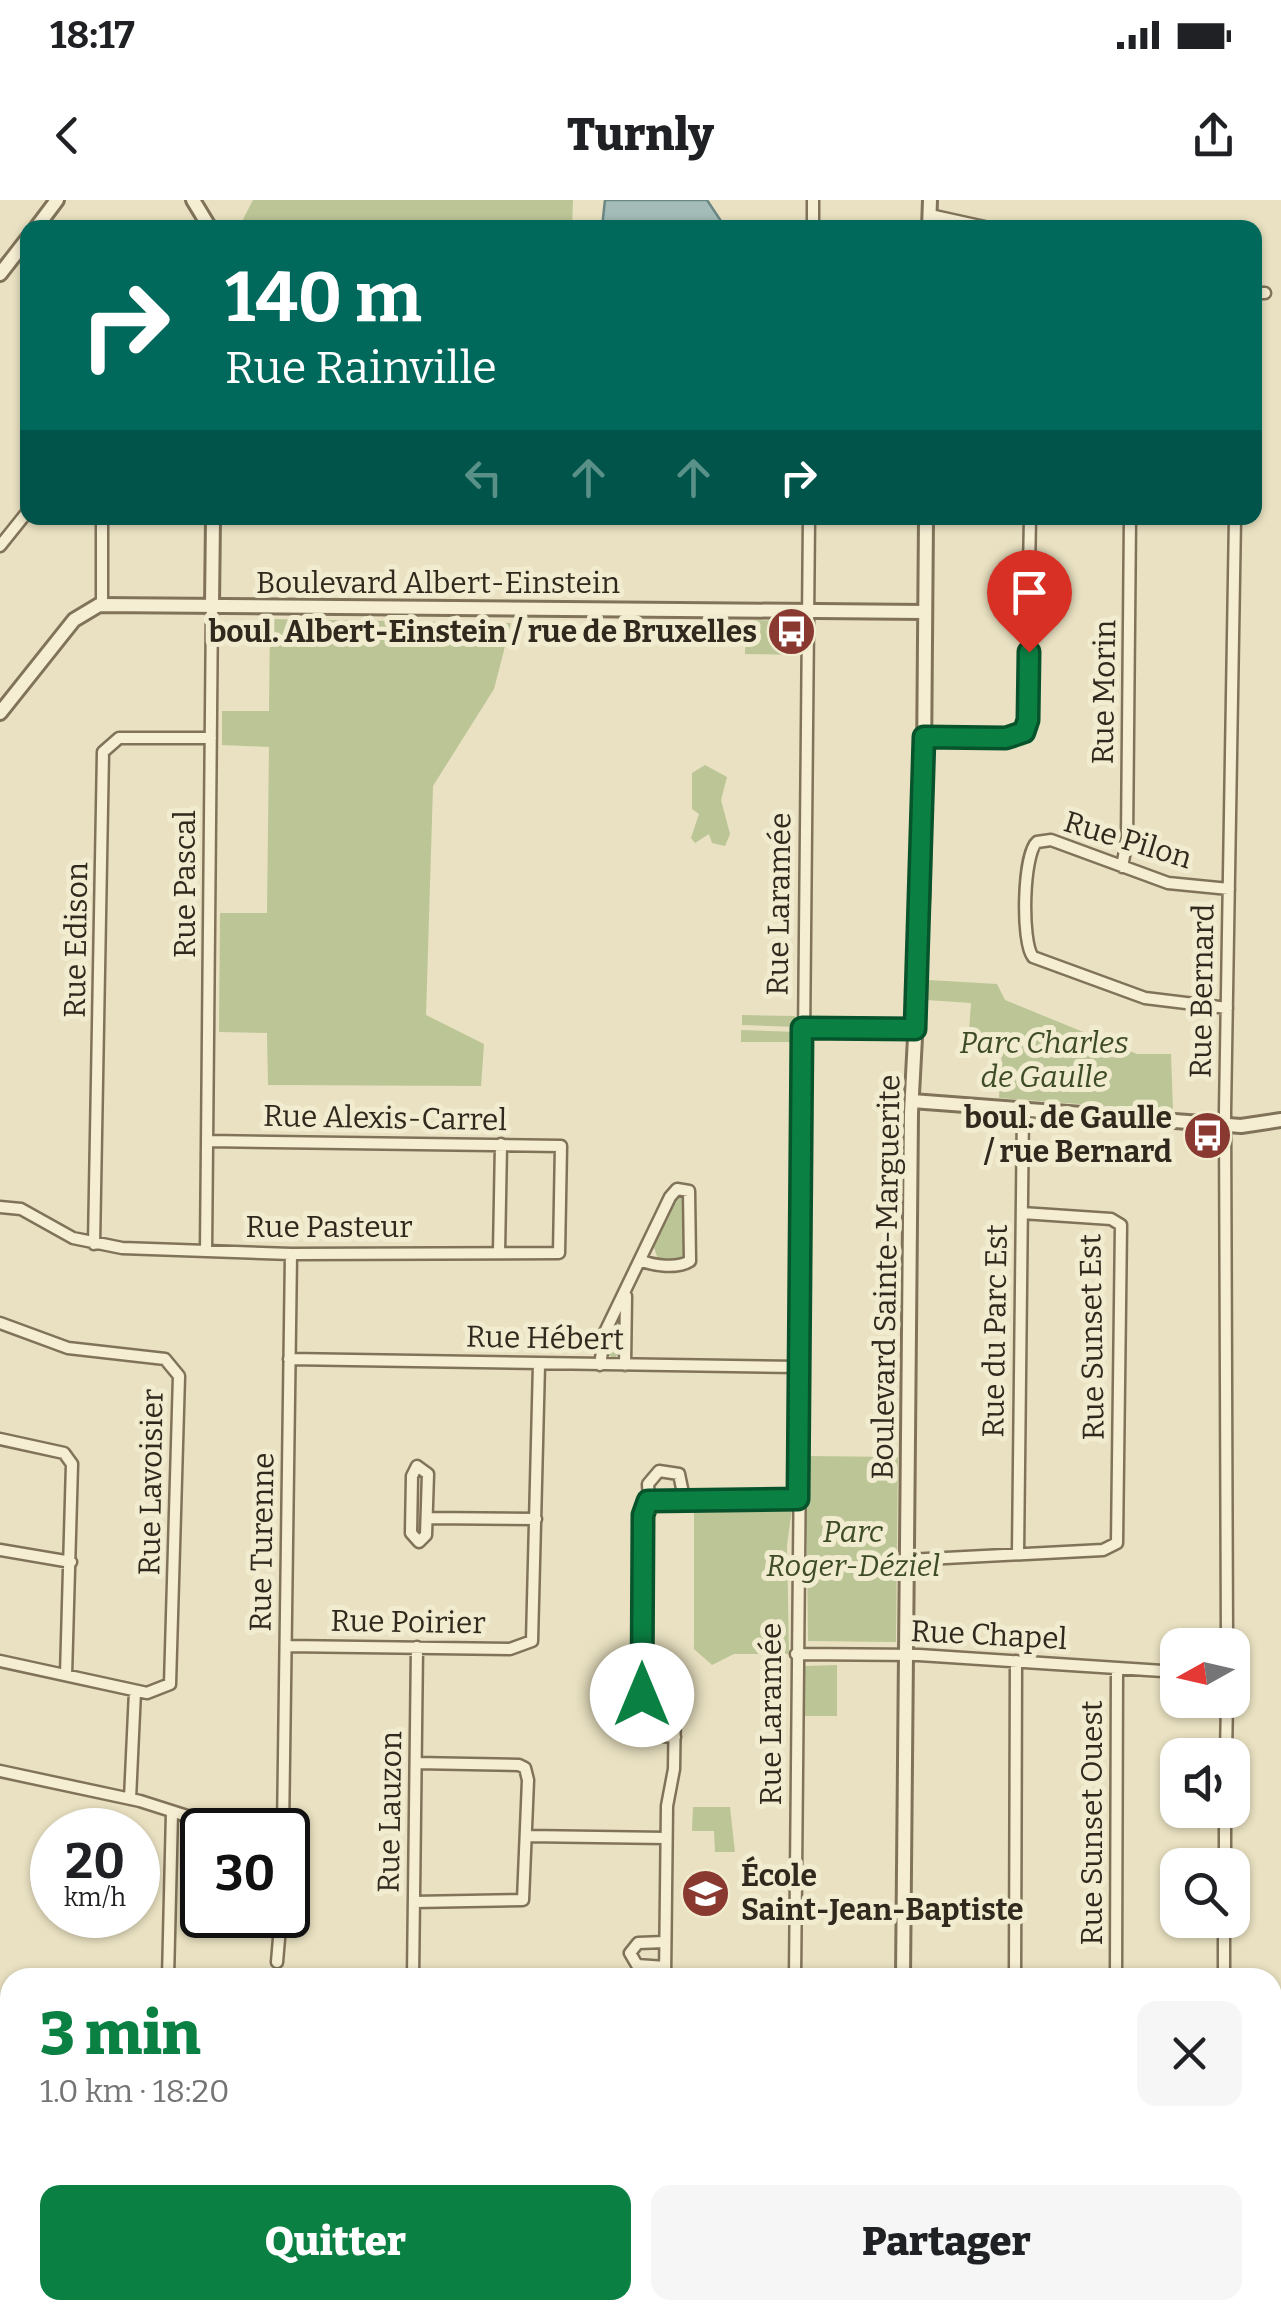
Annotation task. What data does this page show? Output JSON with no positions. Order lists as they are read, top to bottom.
{
  "streets": {
    "street": [
      "Boulevard Albert-Einstein",
      "Rue Morin",
      "Rue Pilon",
      "Rue Pascal",
      "Rue Laramée",
      "Rue Edison",
      "Rue Bernard",
      "Rue Alexis-Carrel",
      "Rue Pasteur",
      "Boulevard Sainte-Marguerite",
      "Rue du Parc Est",
      "Rue Sunset Est",
      "Rue Hébert",
      "Rue Lavoisier",
      "Rue Turenne",
      "Rue Poirier",
      "Rue Chapel",
      "Rue Lauzon",
      "Rue Sunset Ouest"
    ]
  },
  "crossings": [
    ["Boulevard Albert-Einstein", "Rue Pascal"],
    ["Boulevard Albert-Einstein", "Rue Laramée"],
    ["Boulevard Albert-Einstein", "Boulevard Sainte-Marguerite"],
    ["Rue Morin", "Rue Pilon"],
    ["Rue Pilon", "Rue Bernard"],
    ["Rue Pascal", "Rue Edison"],
    ["Rue Pascal", "Rue Alexis-Carrel"],
    ["Rue Pascal", "Rue Pasteur"],
    ["Rue Laramée", "Rue Hébert"],
    ["Rue Laramée", "Rue Chapel"],
    ["Rue Edison", "Rue Pasteur"],
    ["Rue Alexis-Carrel", "Rue Pasteur"],
    ["Rue Pasteur", "Rue Turenne"],
    ["Boulevard Sainte-Marguerite", "Rue Chapel"],
    ["Rue du Parc Est", "Rue Sunset Est"],
    ["Rue Hébert", "Rue Turenne"],
    ["Rue Turenne", "Rue Poirier"],
    ["Rue Poirier", "Rue Lauzon"],
    ["Rue Chapel", "Rue Sunset Ouest"]
  ],
  "parks": ["Parc Charles de Gaulle", "Parc Roger-Déziel"],
  "places": {
    "bus stop": ["boul. Albert-Einstein / rue de Bruxelles", "boul. de Gaulle / rue Bernard"],
    "school or university": ["École Saint-Jean-Baptiste"]
  },
  "north": "left",
  "page": {
    "status": "18:17",
    "header": "Turnly",
    "turn": ["140 m", "Rue Rainville"],
    "speed": "20 km/h",
    "limit": "30",
    "heading": ["3 min", "1.0 km · 18:20"],
    "buttons": ["Quitter", "Partager"]
  }
}
